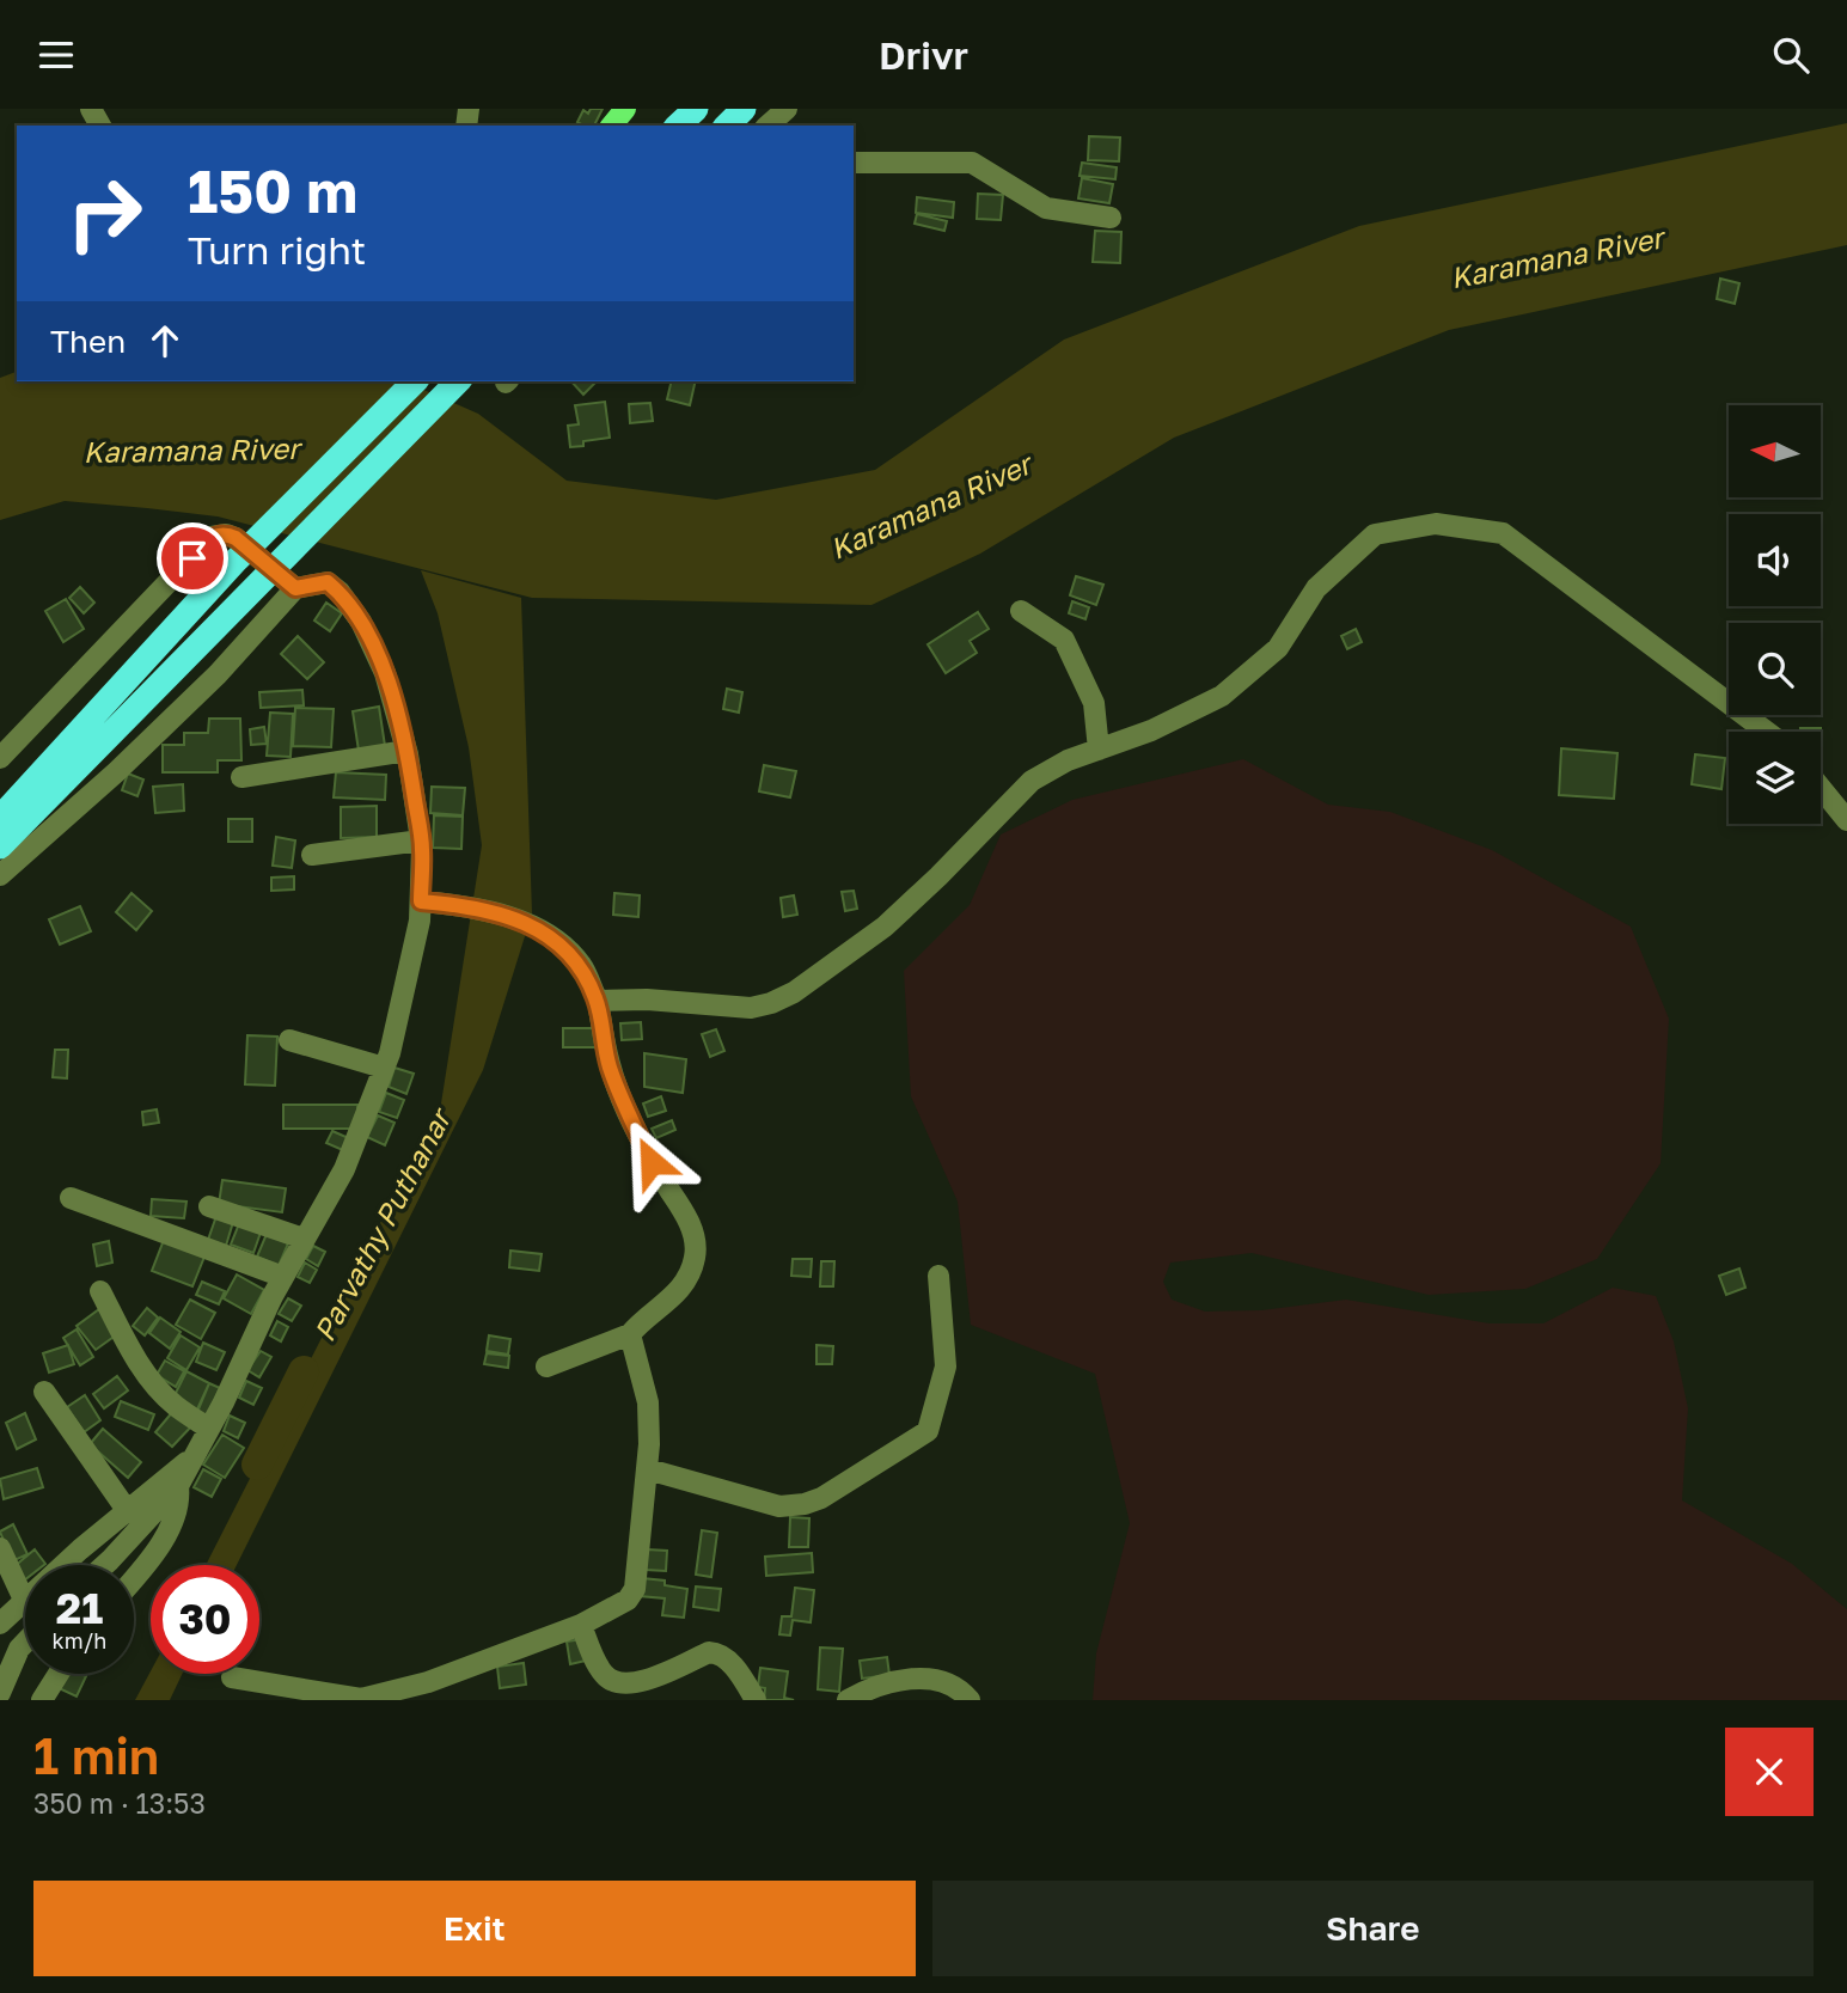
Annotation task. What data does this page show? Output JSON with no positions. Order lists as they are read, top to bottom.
{
  "water": ["Karamana River", "Parvathy Puthanar"],
  "north": "left",
  "page": {
    "header": "Drivr",
    "turn": ["150 m", "Turn right"],
    "then": "Then",
    "speed": "21 km/h",
    "limit": "30",
    "heading": ["1 min", "350 m · 13:53"],
    "buttons": ["Exit", "Share"]
  }
}
